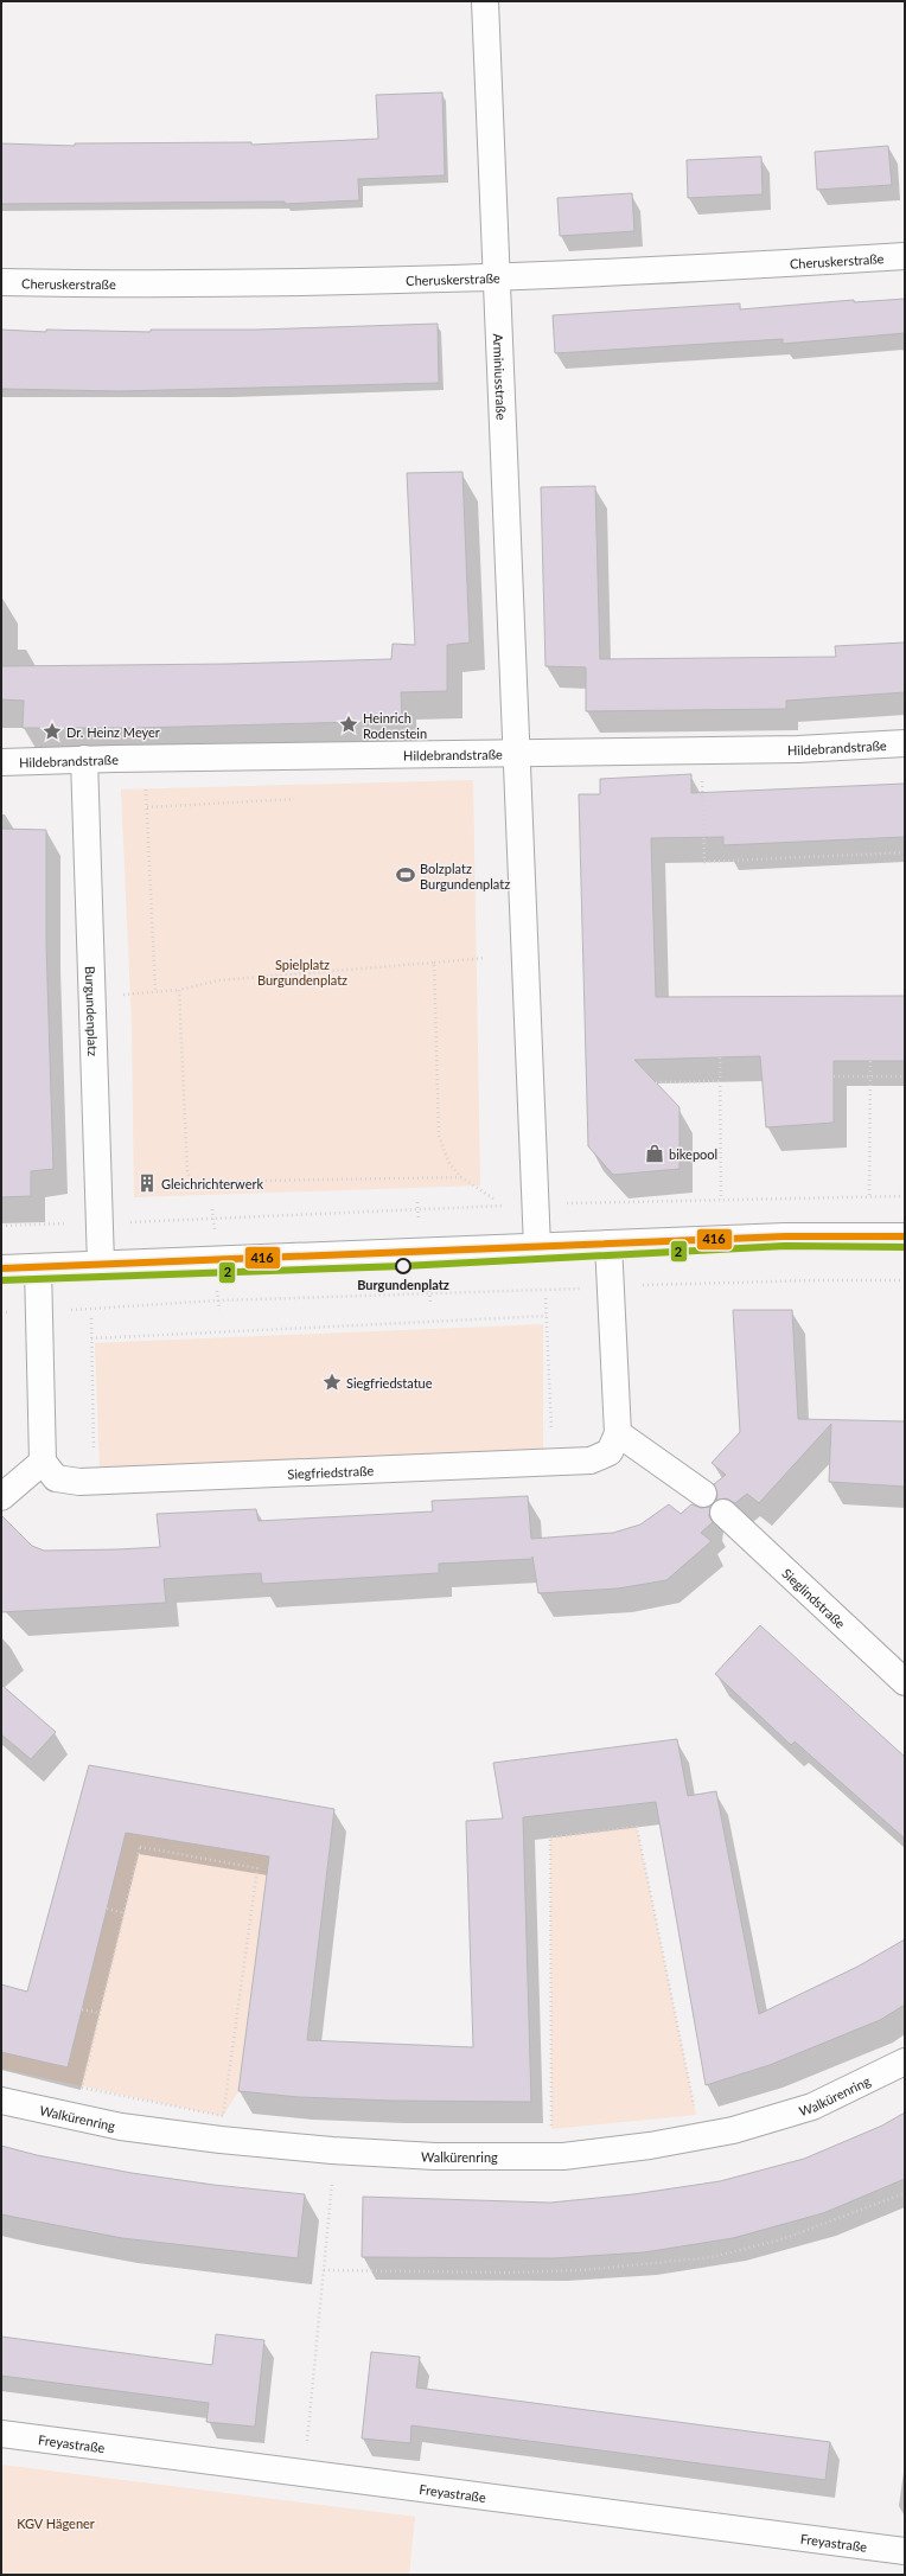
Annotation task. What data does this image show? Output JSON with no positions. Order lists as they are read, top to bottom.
{
  "streets": {
    "street": [
      "Cheruskerstraße",
      "Arminiusstraße",
      "Hildebrandstraße",
      "Burgundenplatz",
      "Siegfriedstraße",
      "Sieglindstraße",
      "Walkürenring",
      "Freyastraße"
    ]
  },
  "crossings": [
    ["Cheruskerstraße", "Arminiusstraße"],
    ["Arminiusstraße", "Hildebrandstraße"],
    ["Hildebrandstraße", "Burgundenplatz"]
  ],
  "parks": ["Spielplatz Burgundenplatz", "KGV Hägener"],
  "places": {
    "place": ["Heinrich Rodenstein", "Dr. Heinz Meyer", "Siegfriedstatue"],
    "sports": ["Bolzplatz Burgundenplatz"],
    "shop": ["bikepool"],
    "building": ["Gleichrichterwerk"],
    "other": ["Burgundenplatz"]
  },
  "lines": ["transit line 416", "transit line 2"]
}
